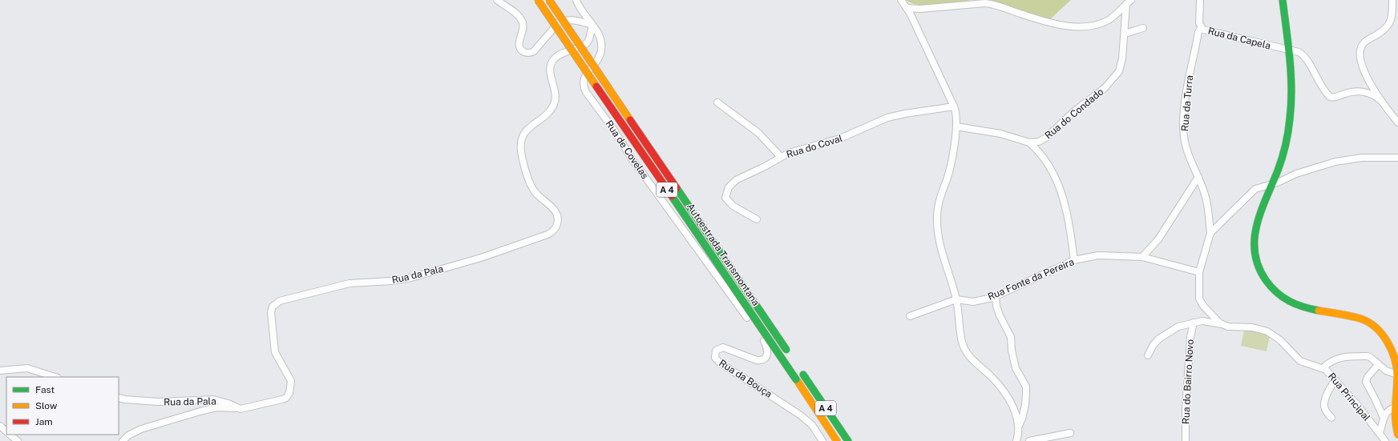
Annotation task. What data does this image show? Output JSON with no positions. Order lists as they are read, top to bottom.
{
  "streets": {
    "main road": ["A 4", "Autoestrada Transmontana"],
    "street": [
      "Rua da Capela",
      "Rua da Turra",
      "Rua do Condado",
      "Rua do Coval",
      "Rua de Covelas",
      "Rua da Pala",
      "Rua Fonte da Pereira",
      "Rua da Bouça",
      "Rua do Bairro Novo",
      "Rua Principal"
    ]
  },
  "crossings": [
    ["Rua da Capela", "Rua da Turra"],
    ["Rua de Covelas", "Rua da Pala"],
    ["Rua de Covelas", "Rua da Bouça"],
    ["Rua do Bairro Novo", "Rua Principal"]
  ],
  "legend": ["Fast", "Slow", "Jam"]
}
